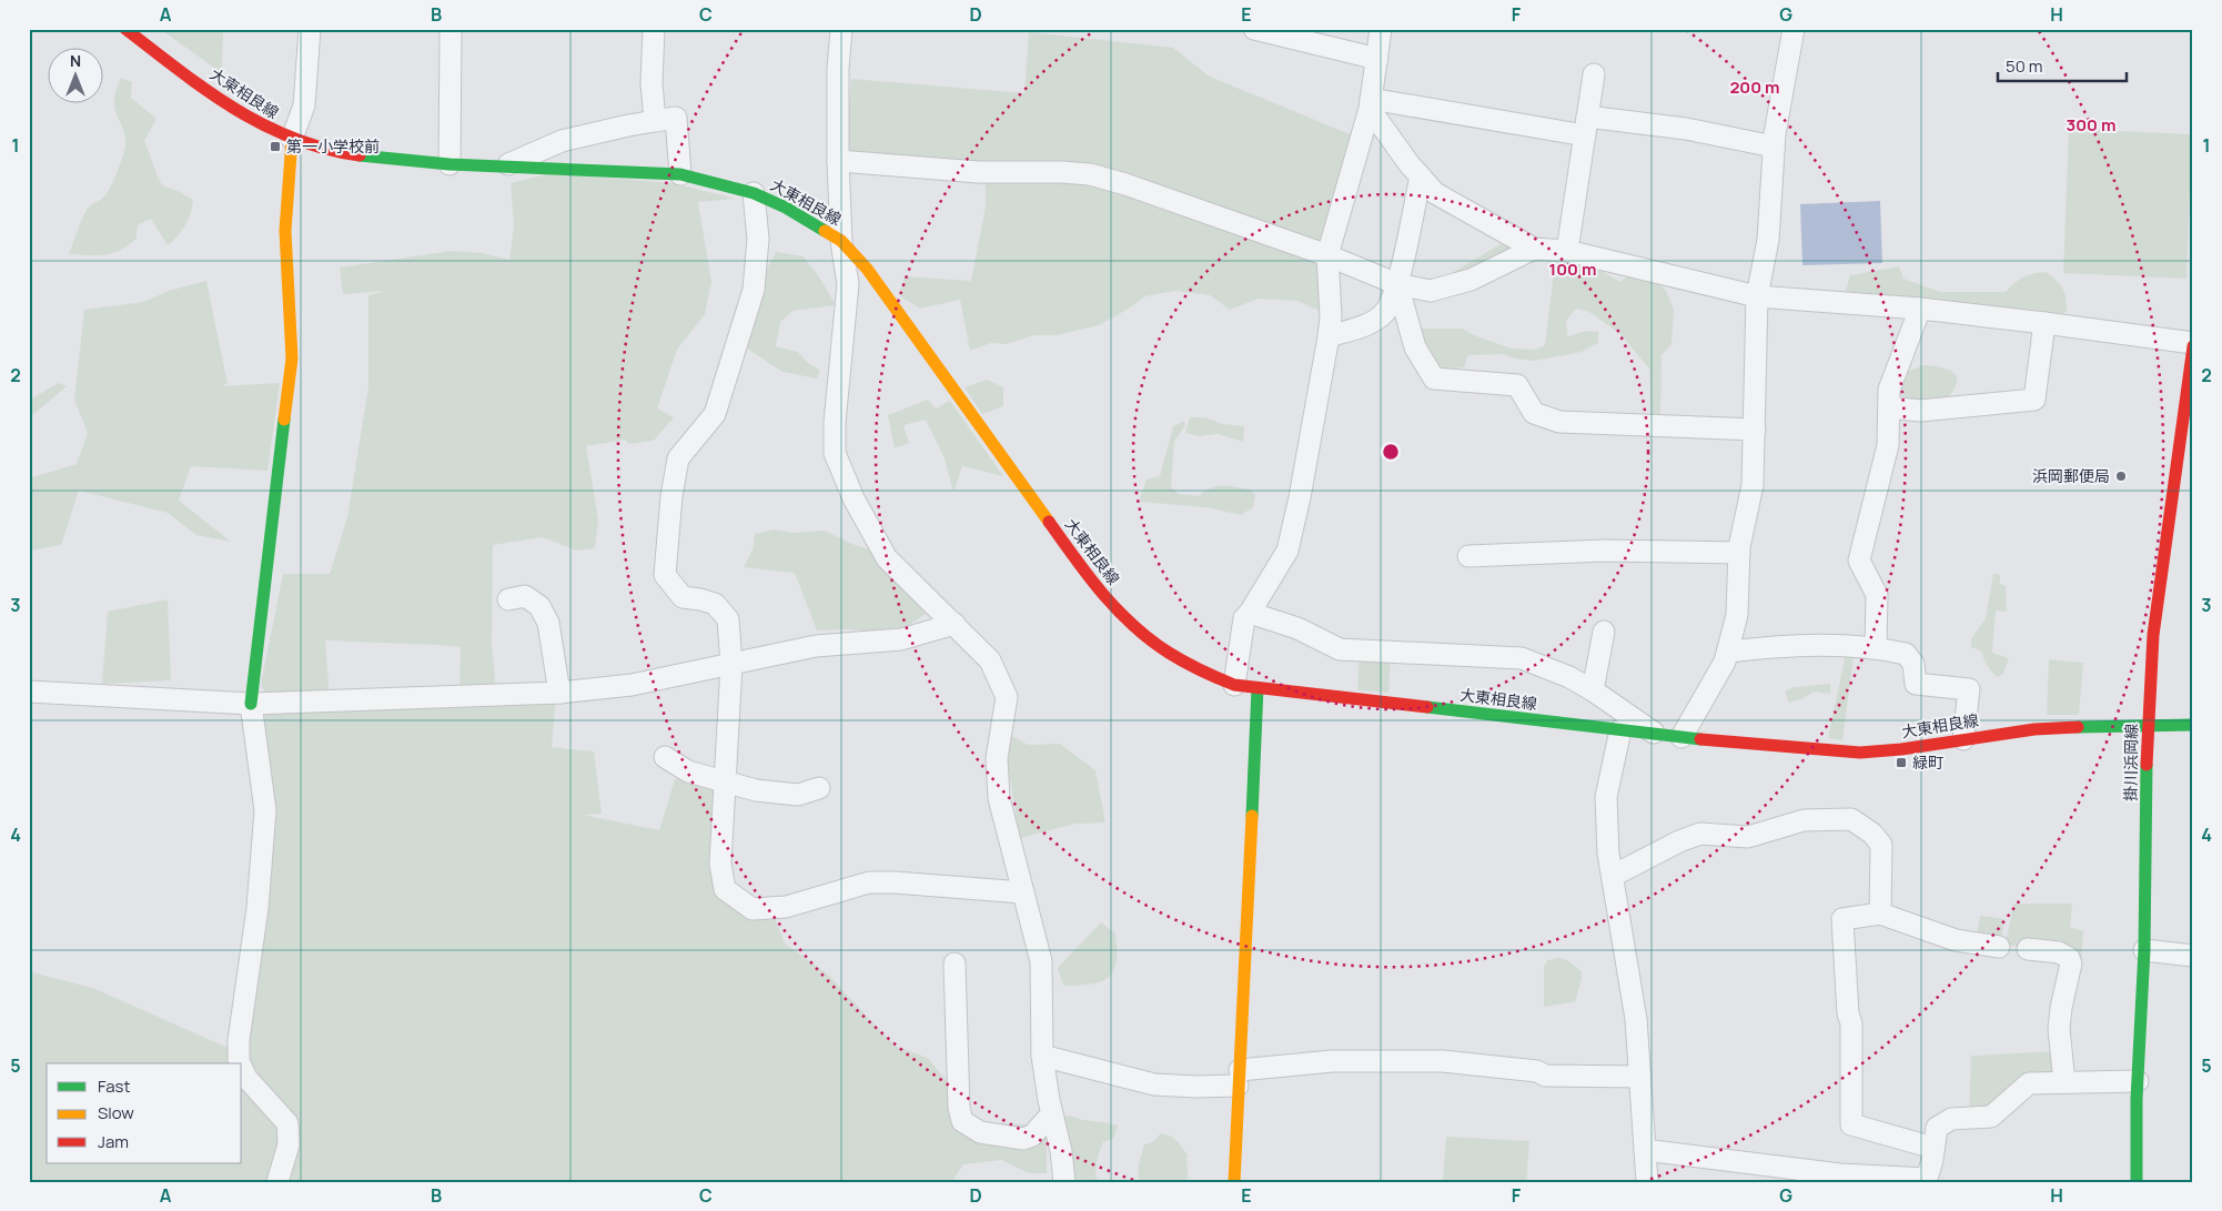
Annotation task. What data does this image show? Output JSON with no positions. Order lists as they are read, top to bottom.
{
  "streets": {
    "main road": ["大東相良線", "掛川浜岡線"]
  },
  "crossings": [
    ["大東相良線", "掛川浜岡線"]
  ],
  "places": {
    "transit": ["第一小学校前", "緑町"],
    "other": ["浜岡郵便局"]
  },
  "legend": ["Fast", "Slow", "Jam"],
  "scale_bar": "50 m",
  "north": "top",
  "grid": {
    "columns": [
      "A",
      "B",
      "C",
      "D",
      "E",
      "F",
      "G",
      "H"
    ],
    "rows": [
      "1",
      "2",
      "3",
      "4",
      "5"
    ]
  },
  "rings": ["200 m", "300 m", "100 m"]
}
